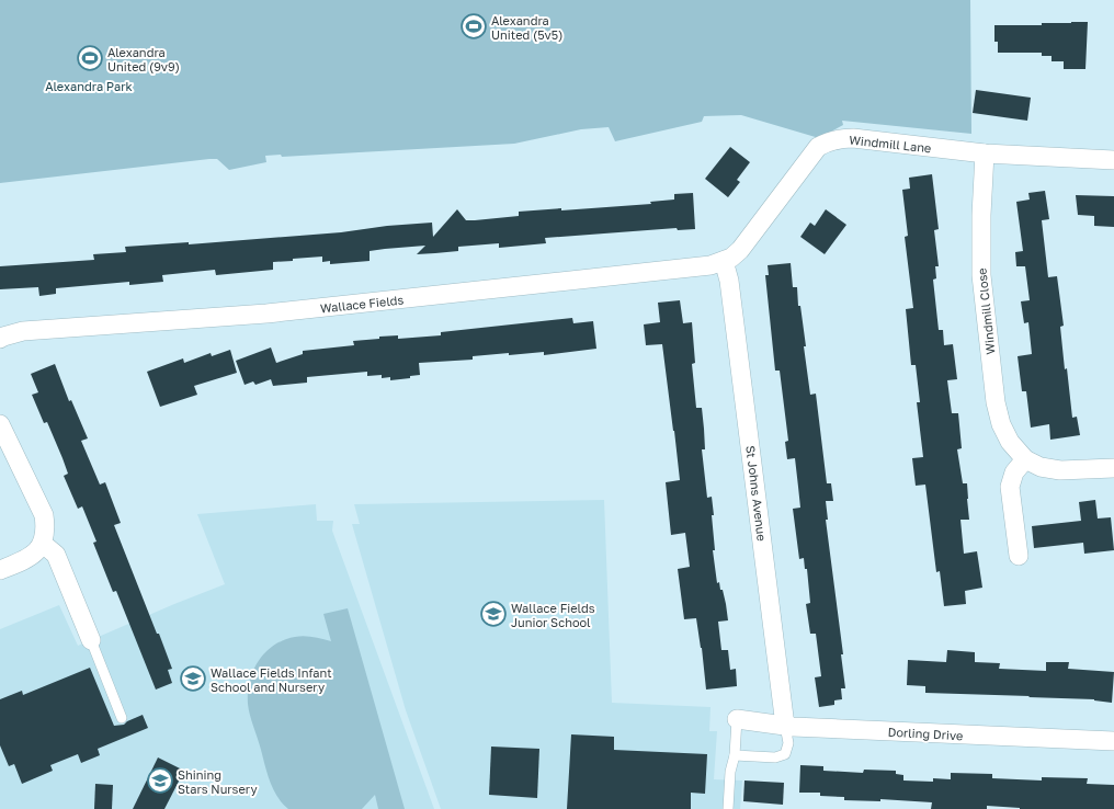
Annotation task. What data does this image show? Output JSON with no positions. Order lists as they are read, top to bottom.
{
  "streets": {
    "street": [
      "Windmill Lane",
      "Wallace Fields",
      "Windmill Close",
      "St Johns Avenue",
      "Dorling Drive"
    ]
  },
  "crossings": [
    ["Windmill Lane", "Wallace Fields"],
    ["Windmill Lane", "Windmill Close"],
    ["Windmill Lane", "St Johns Avenue"],
    ["Wallace Fields", "St Johns Avenue"],
    ["St Johns Avenue", "Dorling Drive"]
  ],
  "parks": ["Alexandra Park"],
  "places": {
    "sports": ["Alexandra United (5v5)", "Alexandra United (9v9)"],
    "school or university": ["Wallace Fields Junior School", "Wallace Fields Infant School and Nursery", "Shining Stars Nursery"]
  }
}
